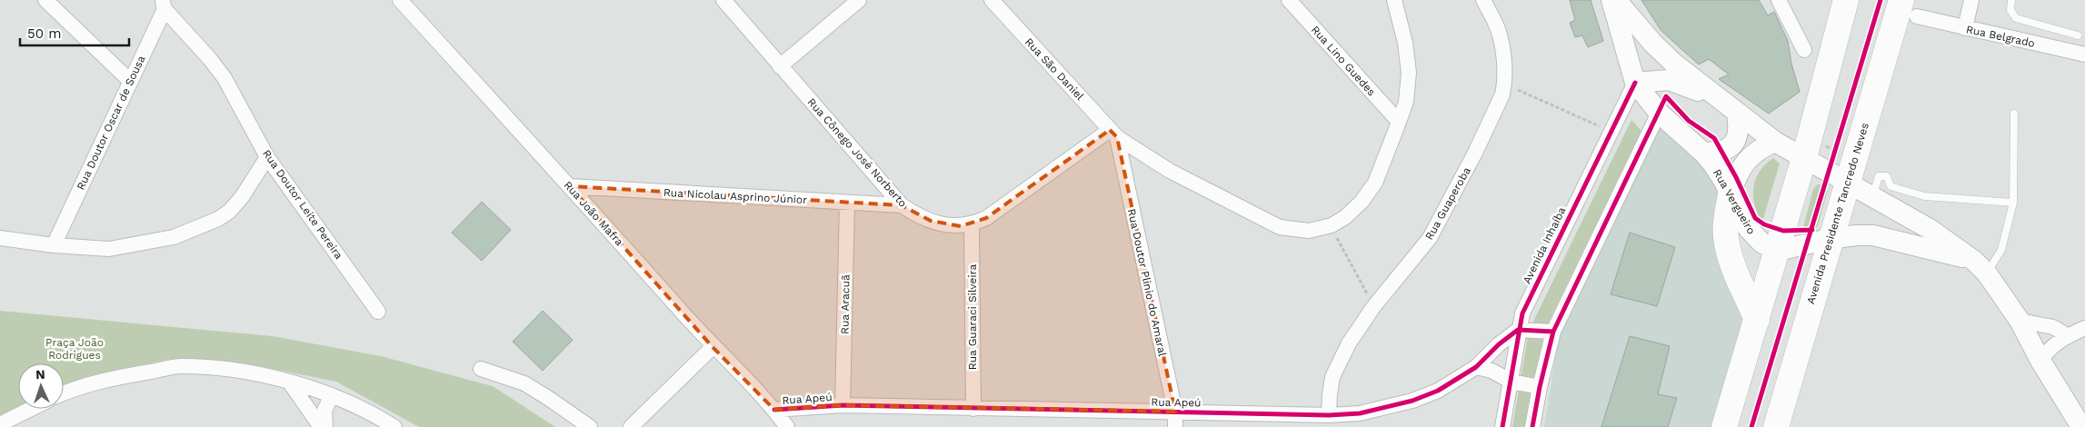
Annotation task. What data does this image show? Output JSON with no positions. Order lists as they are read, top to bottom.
{
  "streets": {
    "highway": ["Avenida Presidente Tancredo Neves"],
    "main road": ["Rua Vergueiro"],
    "street": [
      "Rua Belgrado",
      "Rua Lino Guedes",
      "Rua São Daniel",
      "Rua Doutor Oscar de Sousa",
      "Rua Cônego José Norberto",
      "Rua Nicolau Asprino Júnior",
      "Rua Guaperoba",
      "Rua Doutor Leite Pereira",
      "Rua João Mafra",
      "Avenida Inhaíba",
      "Rua Doutor Plinio do Amaral",
      "Rua Aracuã",
      "Rua Guaraci Silveira",
      "Rua Apeú"
    ]
  },
  "crossings": [
    ["Rua Belgrado", "Avenida Presidente Tancredo Neves"],
    ["Rua São Daniel", "Rua Cônego José Norberto"],
    ["Rua São Daniel", "Rua Doutor Plinio do Amaral"],
    ["Rua Doutor Oscar de Sousa", "Rua Doutor Leite Pereira"],
    ["Rua Cônego José Norberto", "Rua Nicolau Asprino Júnior"],
    ["Rua Cônego José Norberto", "Rua Doutor Plinio do Amaral"],
    ["Rua Cônego José Norberto", "Rua Guaraci Silveira"],
    ["Rua Nicolau Asprino Júnior", "Rua João Mafra"],
    ["Rua Nicolau Asprino Júnior", "Rua Aracuã"],
    ["Rua Vergueiro", "Avenida Inhaíba"],
    ["Rua Guaperoba", "Rua Apeú"],
    ["Rua João Mafra", "Rua Apeú"],
    ["Avenida Inhaíba", "Rua Apeú"],
    ["Rua Doutor Plinio do Amaral", "Rua Apeú"],
    ["Rua Aracuã", "Rua Apeú"],
    ["Rua Guaraci Silveira", "Rua Apeú"]
  ],
  "parks": ["Praça João Rodrigues"],
  "scale_bar": "50 m",
  "north": "top"
}
